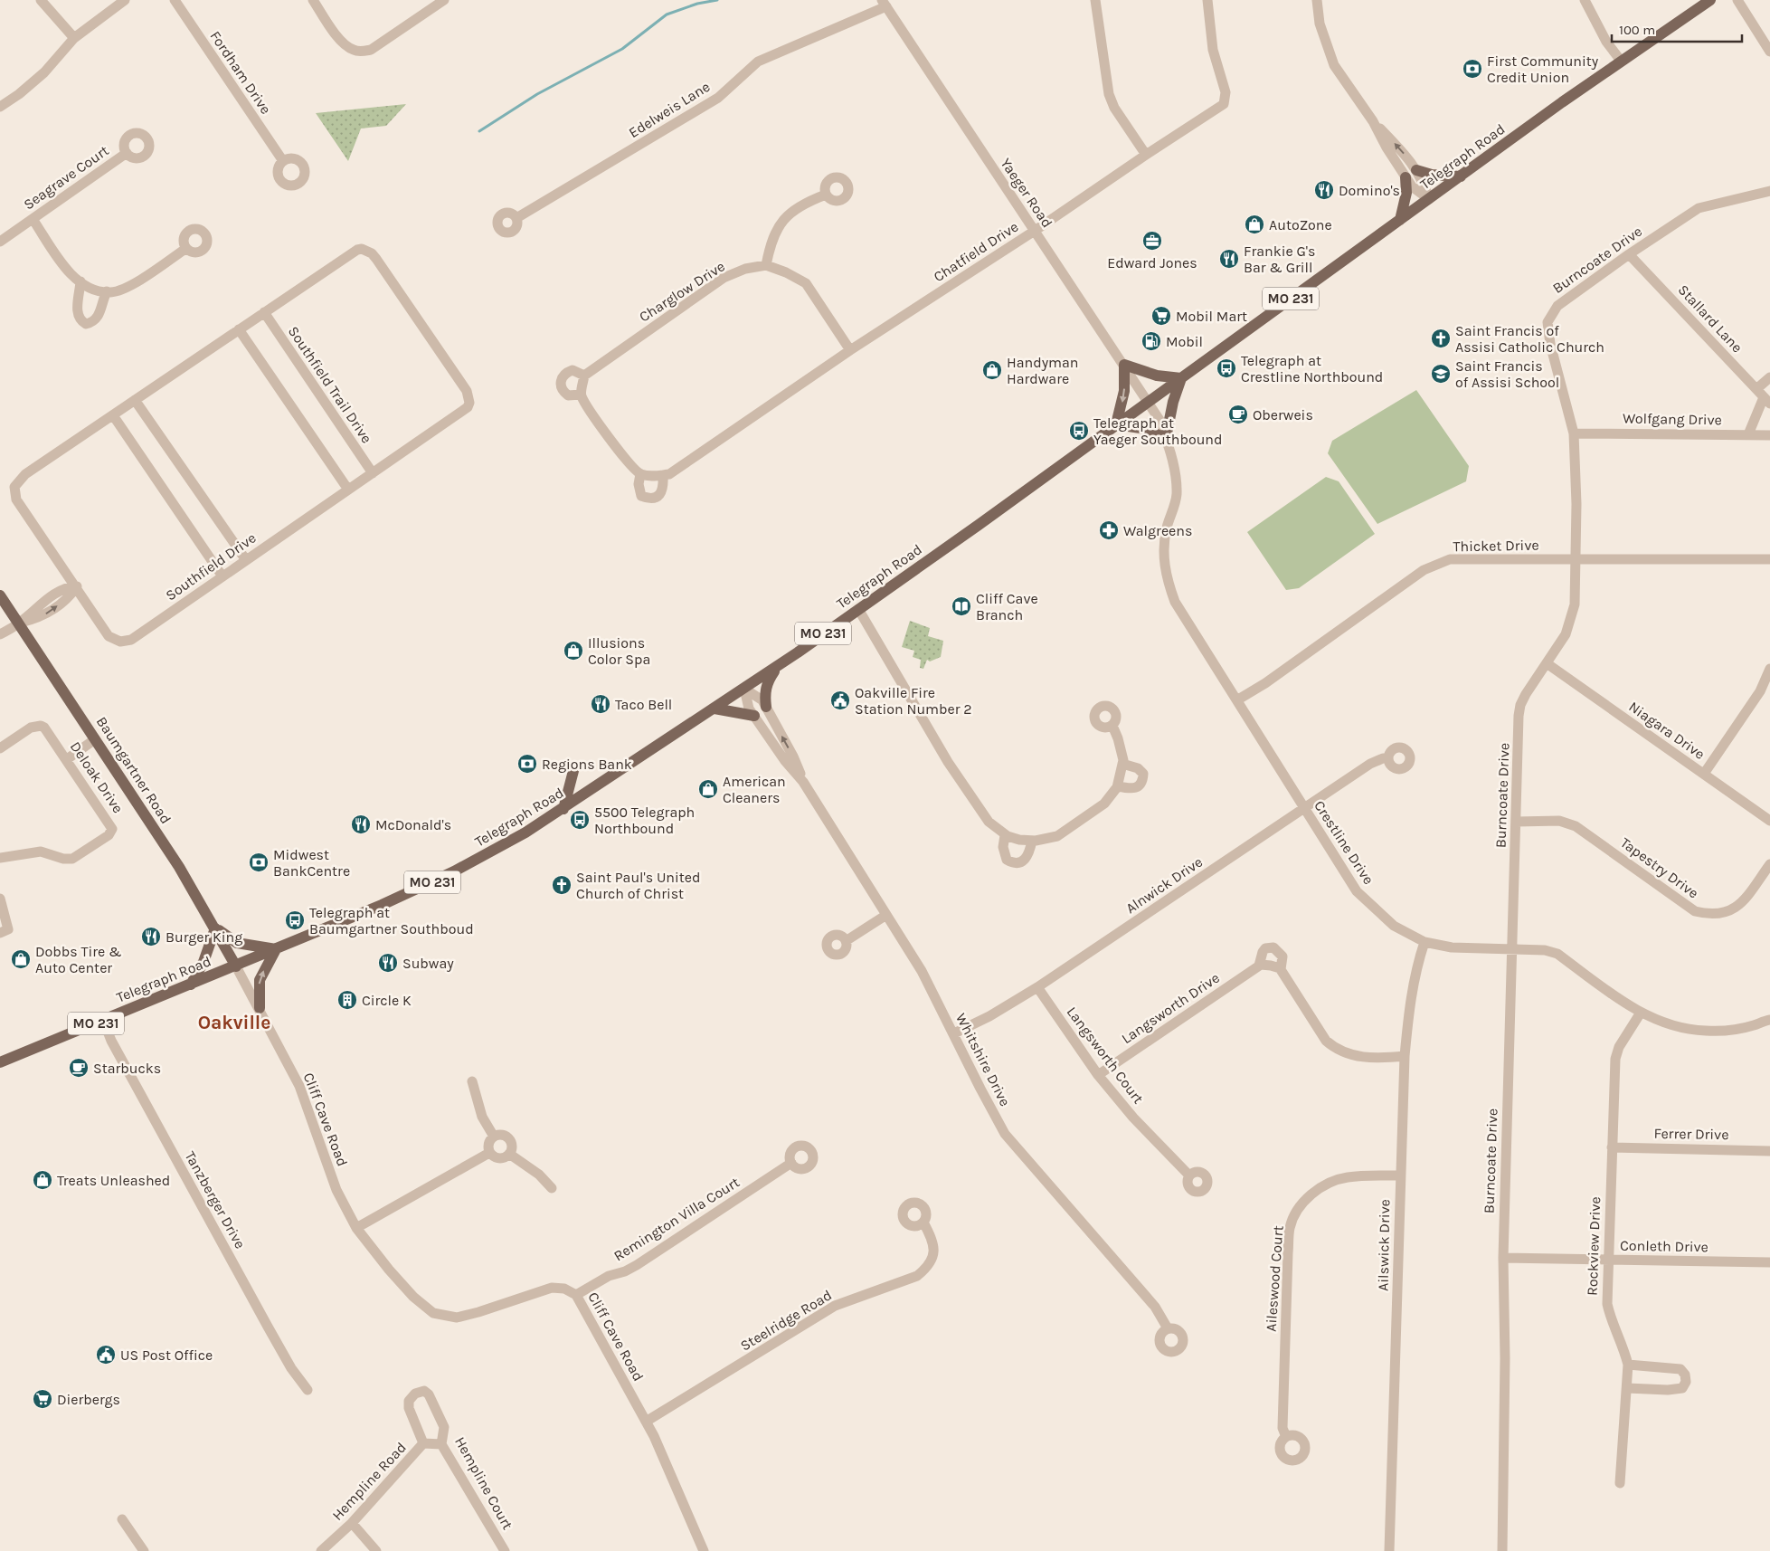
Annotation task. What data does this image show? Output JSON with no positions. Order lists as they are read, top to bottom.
{
  "streets": {
    "main road": ["Telegraph Road", "MO 231", "Baumgartner Road"],
    "street": [
      "Fordham Drive",
      "Edelweis Lane",
      "Seagrave Court",
      "Yaeger Road",
      "Chatfield Drive",
      "Burncoate Drive",
      "Charglow Drive",
      "Stallard Lane",
      "Southfield Trail Drive",
      "Wolfgang Drive",
      "Thicket Drive",
      "Southfield Drive",
      "Niagara Drive",
      "Deloak Drive",
      "Crestline Drive",
      "Tapestry Drive",
      "Alnwick Drive",
      "Langsworth Drive",
      "Langsworth Court",
      "Whitshire Drive",
      "Cliff Cave Road",
      "Ferrer Drive",
      "Tanzberger Drive",
      "Remington Villa Court",
      "Ailswick Drive",
      "Rockview Drive",
      "Conleth Drive",
      "Aileswood Court",
      "Steelridge Road",
      "Hempline Road",
      "Hempline Court"
    ]
  },
  "crossings": [
    ["Edelweis Lane", "Yaeger Road"],
    ["Telegraph Road", "Yaeger Road"],
    ["Telegraph Road", "Baumgartner Road"],
    ["Telegraph Road", "Crestline Drive"],
    ["Telegraph Road", "Whitshire Drive"],
    ["Telegraph Road", "Cliff Cave Road"],
    ["Telegraph Road", "Tanzberger Drive"],
    ["Yaeger Road", "Chatfield Drive"],
    ["Yaeger Road", "Crestline Drive"],
    ["Burncoate Drive", "Stallard Lane"],
    ["Burncoate Drive", "Wolfgang Drive"],
    ["Burncoate Drive", "Thicket Drive"],
    ["Burncoate Drive", "Niagara Drive"],
    ["Burncoate Drive", "Crestline Drive"],
    ["Burncoate Drive", "Tapestry Drive"],
    ["Burncoate Drive", "Conleth Drive"],
    ["Southfield Trail Drive", "Southfield Drive"],
    ["Thicket Drive", "Crestline Drive"],
    ["Baumgartner Road", "Cliff Cave Road"],
    ["Crestline Drive", "Alnwick Drive"],
    ["Crestline Drive", "Ailswick Drive"],
    ["Crestline Drive", "Rockview Drive"],
    ["Alnwick Drive", "Langsworth Court"],
    ["Alnwick Drive", "Whitshire Drive"],
    ["Langsworth Drive", "Langsworth Court"],
    ["Langsworth Drive", "Ailswick Drive"],
    ["Cliff Cave Road", "Remington Villa Court"],
    ["Cliff Cave Road", "Steelridge Road"],
    ["Ferrer Drive", "Rockview Drive"],
    ["Ailswick Drive", "Aileswood Court"],
    ["Rockview Drive", "Conleth Drive"],
    ["Hempline Road", "Hempline Court"]
  ],
  "districts": ["Oakville"],
  "places": {
    "bank": ["First Community Credit Union", "Regions Bank", "Midwest BankCentre"],
    "restaurant": [
      "Domino's",
      "Frankie G's Bar & Grill",
      "Taco Bell",
      "McDonald's",
      "Burger King",
      "Subway"
    ],
    "shop": [
      "AutoZone",
      "Handyman Hardware",
      "Illusions Color Spa",
      "American Cleaners",
      "Dobbs Tire & Auto Center",
      "Treats Unleashed"
    ],
    "office": ["Edward Jones"],
    "supermarket": ["Mobil Mart", "Dierbergs"],
    "church": ["Saint Francis of Assisi Catholic Church", "Saint Paul's United Church of Christ"],
    "fuel station": ["Mobil"],
    "bus stop": [
      "Telegraph at Crestline Northbound",
      "Telegraph at Yaeger Southbound",
      "5500 Telegraph Northbound",
      "Telegraph at Baumgartner Southboud"
    ],
    "school or university": ["Saint Francis of Assisi School"],
    "cafe": ["Oberweis", "Starbucks"],
    "pharmacy": ["Walgreens"],
    "library": ["Cliff Cave Branch"],
    "public building": ["Oakville Fire Station Number 2", "US Post Office"],
    "building": ["Circle K"]
  },
  "scale_bar": "100 m"
}
